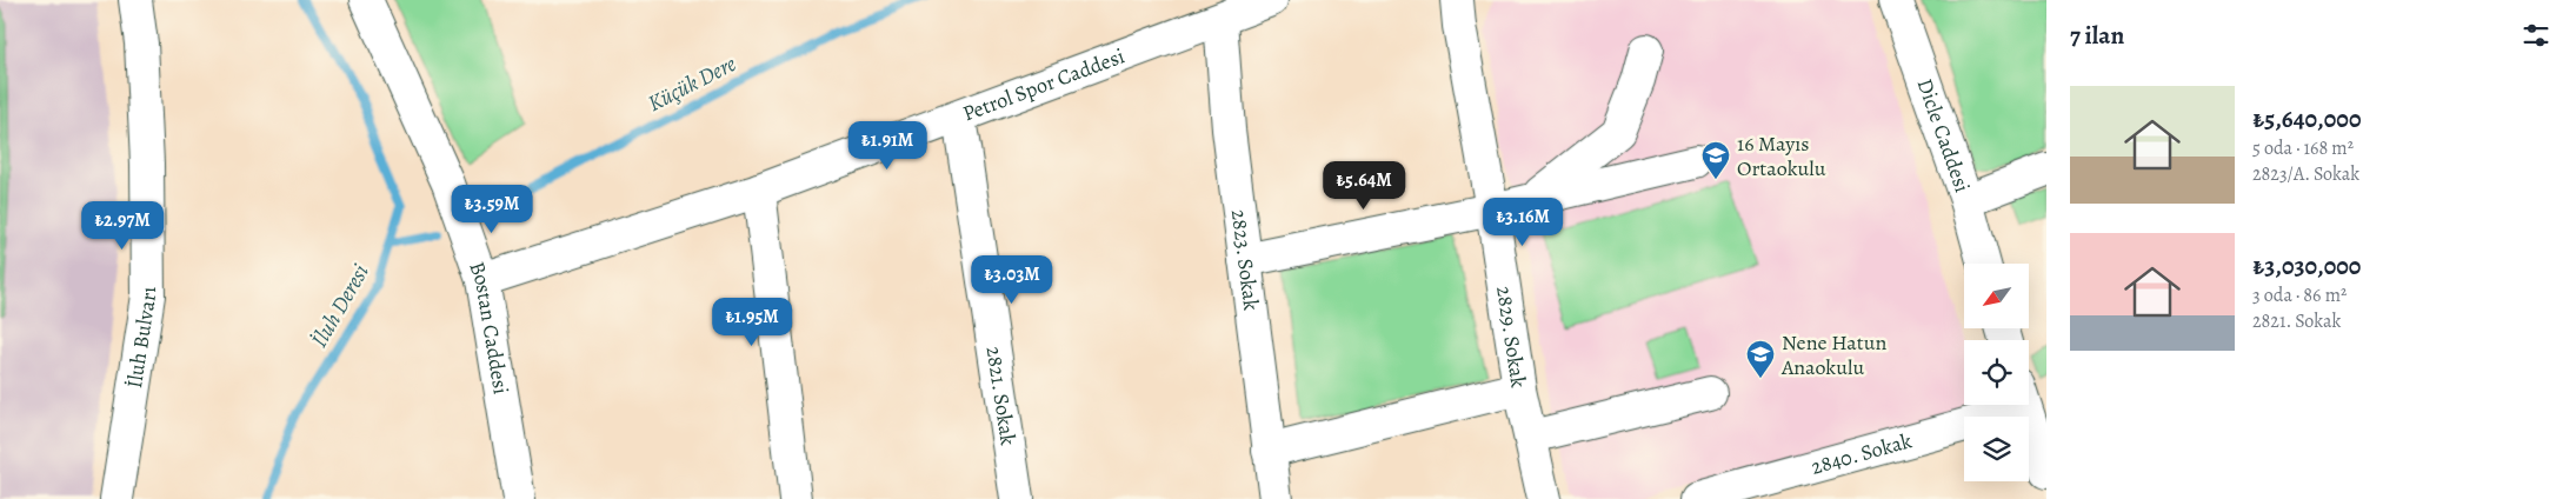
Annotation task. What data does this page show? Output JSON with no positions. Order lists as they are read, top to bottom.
{
  "streets": {
    "street": [
      "Petrol Spor Caddesi",
      "Dicle Caddesi",
      "2823. Sokak",
      "Bostan Caddesi",
      "2829. Sokak",
      "İluh Bulvarı",
      "2821. Sokak",
      "2840. Sokak"
    ]
  },
  "crossings": [
    ["Petrol Spor Caddesi", "2823. Sokak"],
    ["Petrol Spor Caddesi", "Bostan Caddesi"],
    ["Petrol Spor Caddesi", "2821. Sokak"]
  ],
  "water": ["Küçük Dere", "İluh Deresi"],
  "places": {
    "school or university": ["16 Mayıs Ortaokulu", "Nene Hatun Anaokulu"]
  },
  "north": "bottom left",
  "page": {
    "heading": "7 ilan",
    "list": [
      {
        "name": "₺5,640,000",
        "note": "5 oda · 168 m² · 2823/A. Sokak"
      },
      {
        "name": "₺3,030,000",
        "note": "3 oda · 86 m² · 2821. Sokak"
      }
    ],
    "price": [
      "₺1.91M",
      "₺5.64M",
      "₺3.59M",
      "₺3.16M",
      "₺2.97M",
      "₺3.03M",
      "₺1.95M"
    ]
  }
}
